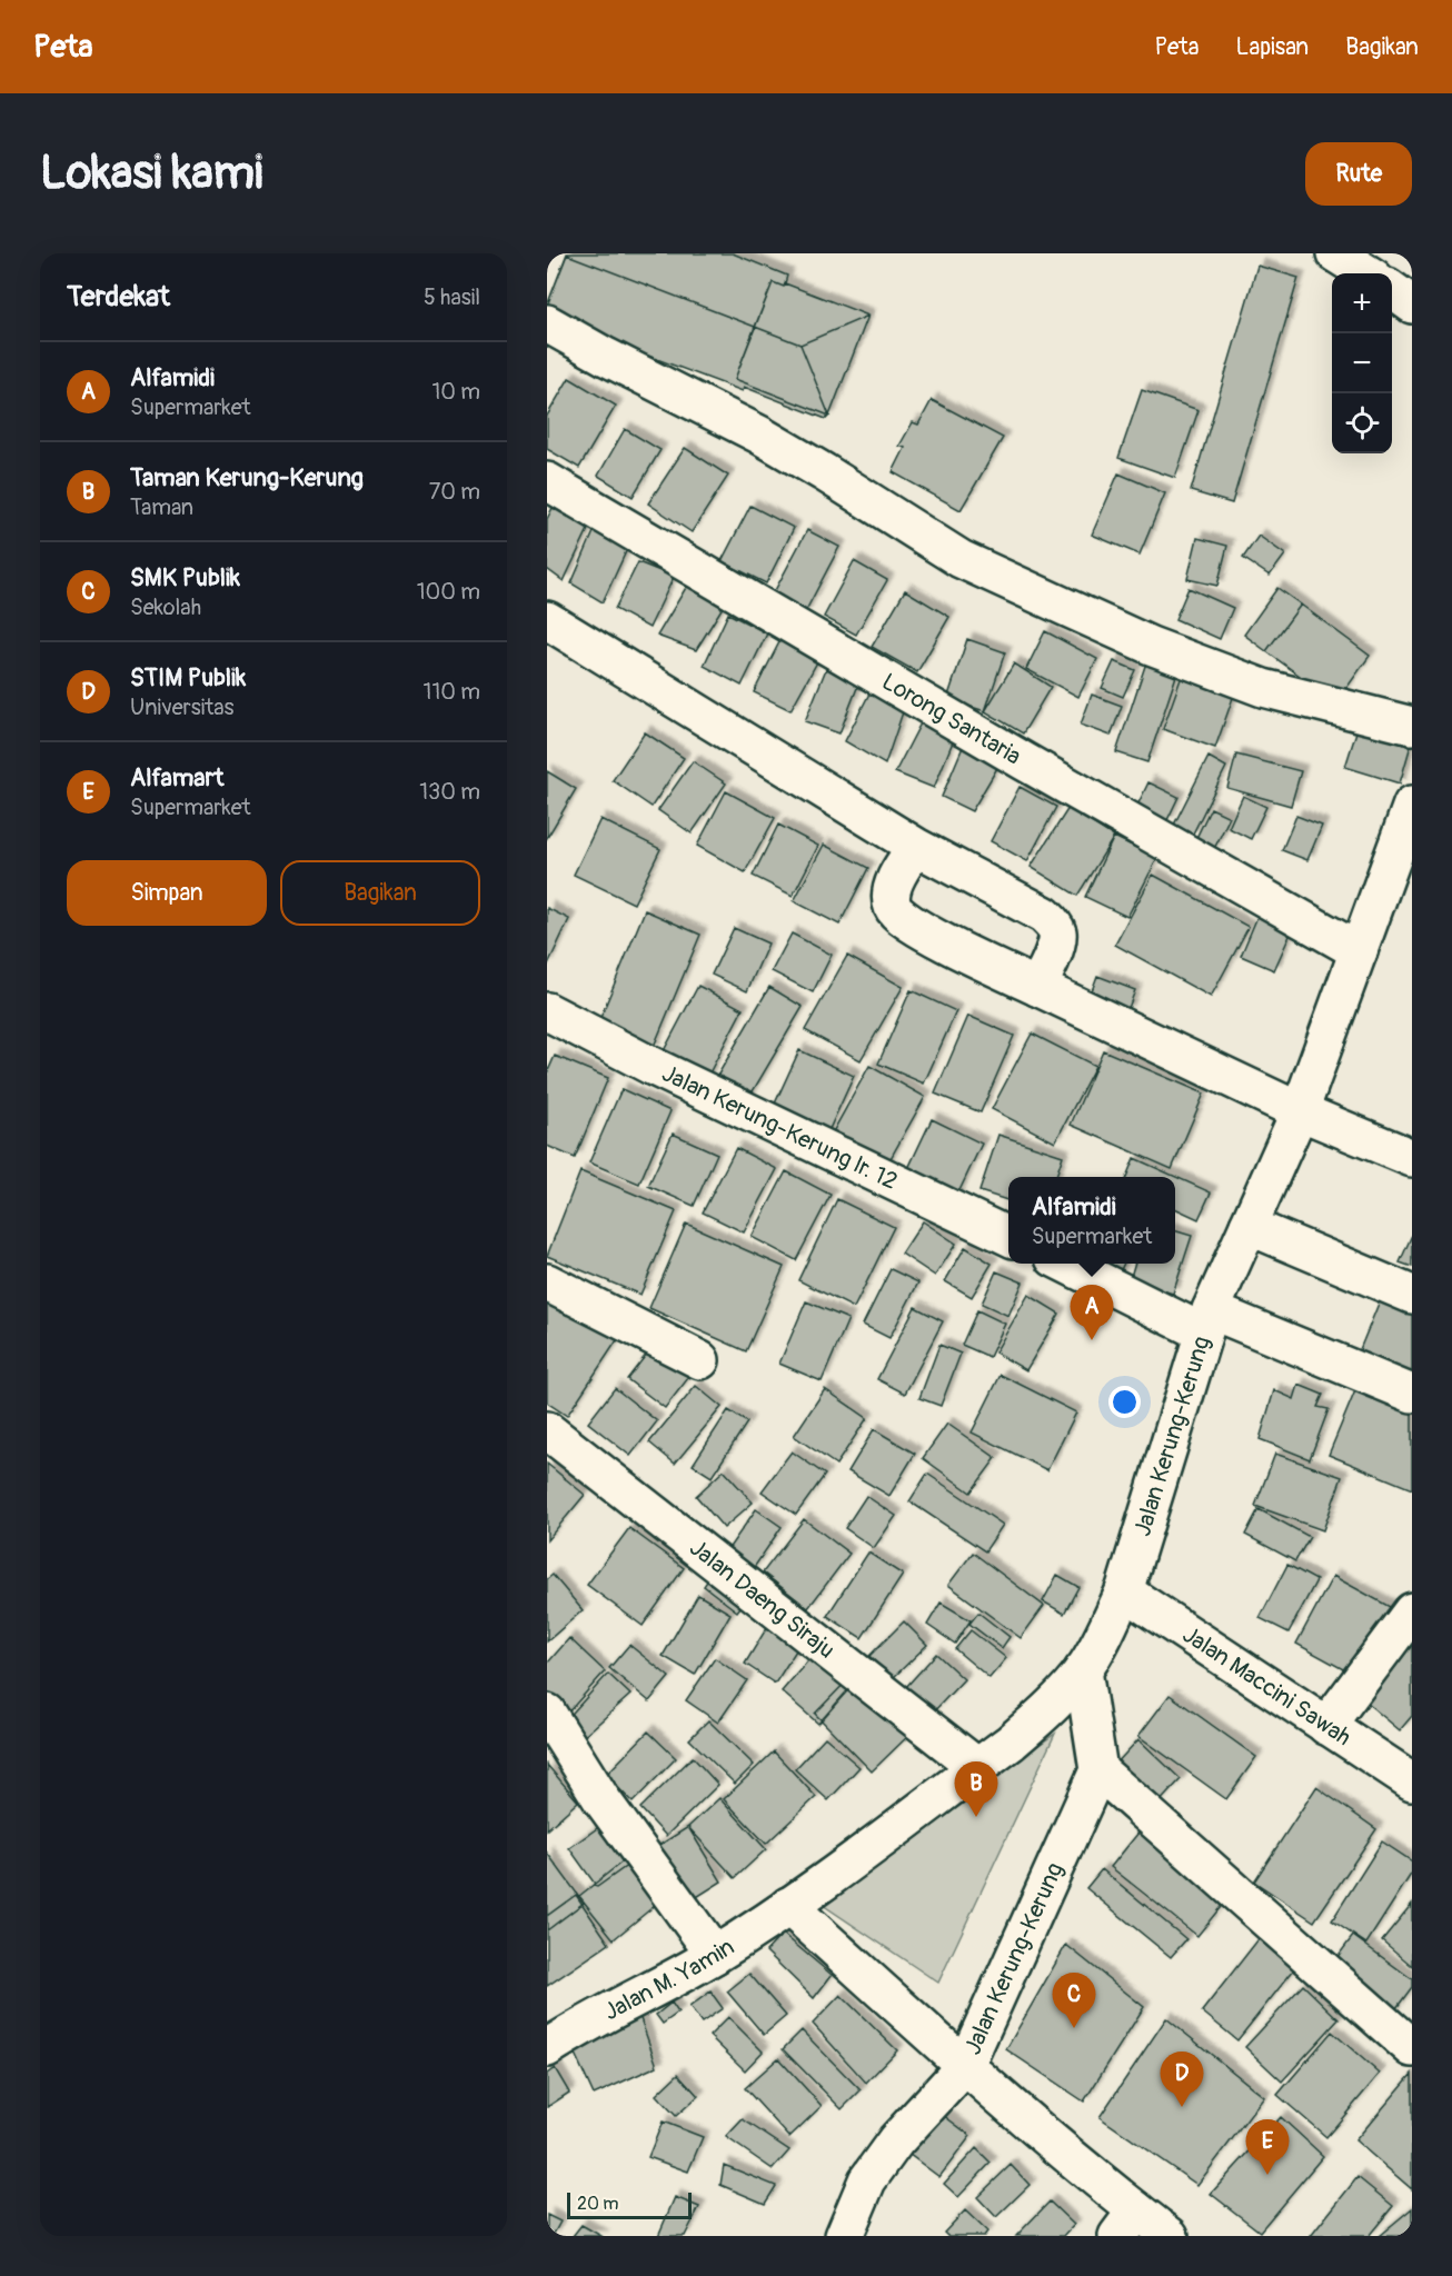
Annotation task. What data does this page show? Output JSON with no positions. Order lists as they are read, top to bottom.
{
  "streets": {
    "street": [
      "Lorong Santaria",
      "Jalan Kerung-Kerung lr. 12",
      "Jalan Kerung-Kerung",
      "Jalan Daeng Siraju",
      "Jalan Maccini Sawah",
      "Jalan M. Yamin"
    ]
  },
  "crossings": [
    ["Lorong Santaria", "Jalan Kerung-Kerung"],
    ["Jalan Kerung-Kerung", "Jalan Daeng Siraju"],
    ["Jalan Kerung-Kerung", "Jalan Maccini Sawah"],
    ["Jalan Kerung-Kerung", "Jalan M. Yamin"],
    ["Jalan Daeng Siraju", "Jalan M. Yamin"]
  ],
  "scale_bar": "20 m",
  "page": {
    "header": "Peta",
    "nav": ["Peta", "Lapisan", "Bagikan"],
    "buttons": [
      "Rute",
      ["Simpan", "Bagikan"]
    ],
    "title": "Lokasi kami",
    "heading": ["Terdekat", "5 hasil"],
    "map_buttons": ["+", "−"],
    "list": [
      {
        "mark": "A",
        "name": "Alfamidi",
        "note": "Supermarket",
        "value": "10 m"
      },
      {
        "mark": "B",
        "name": "Taman Kerung-Kerung",
        "note": "Taman",
        "value": "70 m"
      },
      {
        "mark": "C",
        "name": "SMK Publik",
        "note": "Sekolah",
        "value": "100 m"
      },
      {
        "mark": "D",
        "name": "STIM Publik",
        "note": "Universitas",
        "value": "110 m"
      },
      {
        "mark": "E",
        "name": "Alfamart",
        "note": "Supermarket",
        "value": "130 m"
      }
    ],
    "popup": ["Alfamidi", "Supermarket"],
    "pins": [
      "A",
      "B",
      "C",
      "D",
      "E"
    ],
    "scale": "20 m"
  }
}
